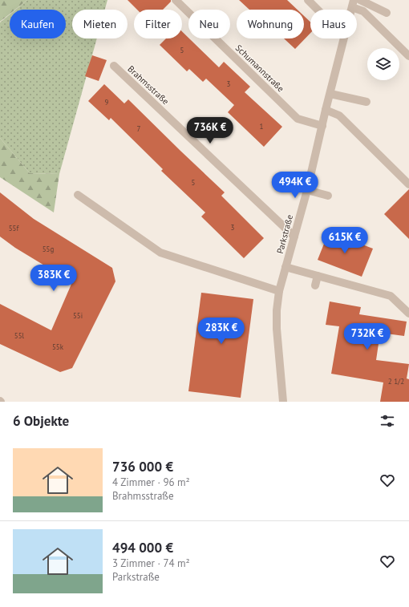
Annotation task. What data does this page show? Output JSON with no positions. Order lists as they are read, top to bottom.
{
  "streets": {
    "street": ["Schumannstraße", "Brahmsstraße", "Parkstraße"]
  },
  "crossings": [
    ["Schumannstraße", "Parkstraße"],
    ["Brahmsstraße", "Parkstraße"]
  ],
  "house_numbers": [
    "5",
    "3",
    "9",
    "1",
    "7",
    "5",
    "3",
    "55f",
    "55g",
    "55i",
    "55l",
    "55k",
    "2 1/2"
  ],
  "page": {
    "chip": [
      "Kaufen",
      "Mieten",
      "Filter",
      "Neu",
      "Wohnung",
      "Haus"
    ],
    "price": [
      "736K €",
      "494K €",
      "615K €",
      "383K €",
      "283K €",
      "732K €"
    ],
    "heading": "6 Objekte",
    "list": [
      {
        "name": "736 000 €",
        "note": "4 Zimmer · 96 m² · Brahmsstraße"
      },
      {
        "name": "494 000 €",
        "note": "3 Zimmer · 74 m² · Parkstraße"
      }
    ]
  }
}
